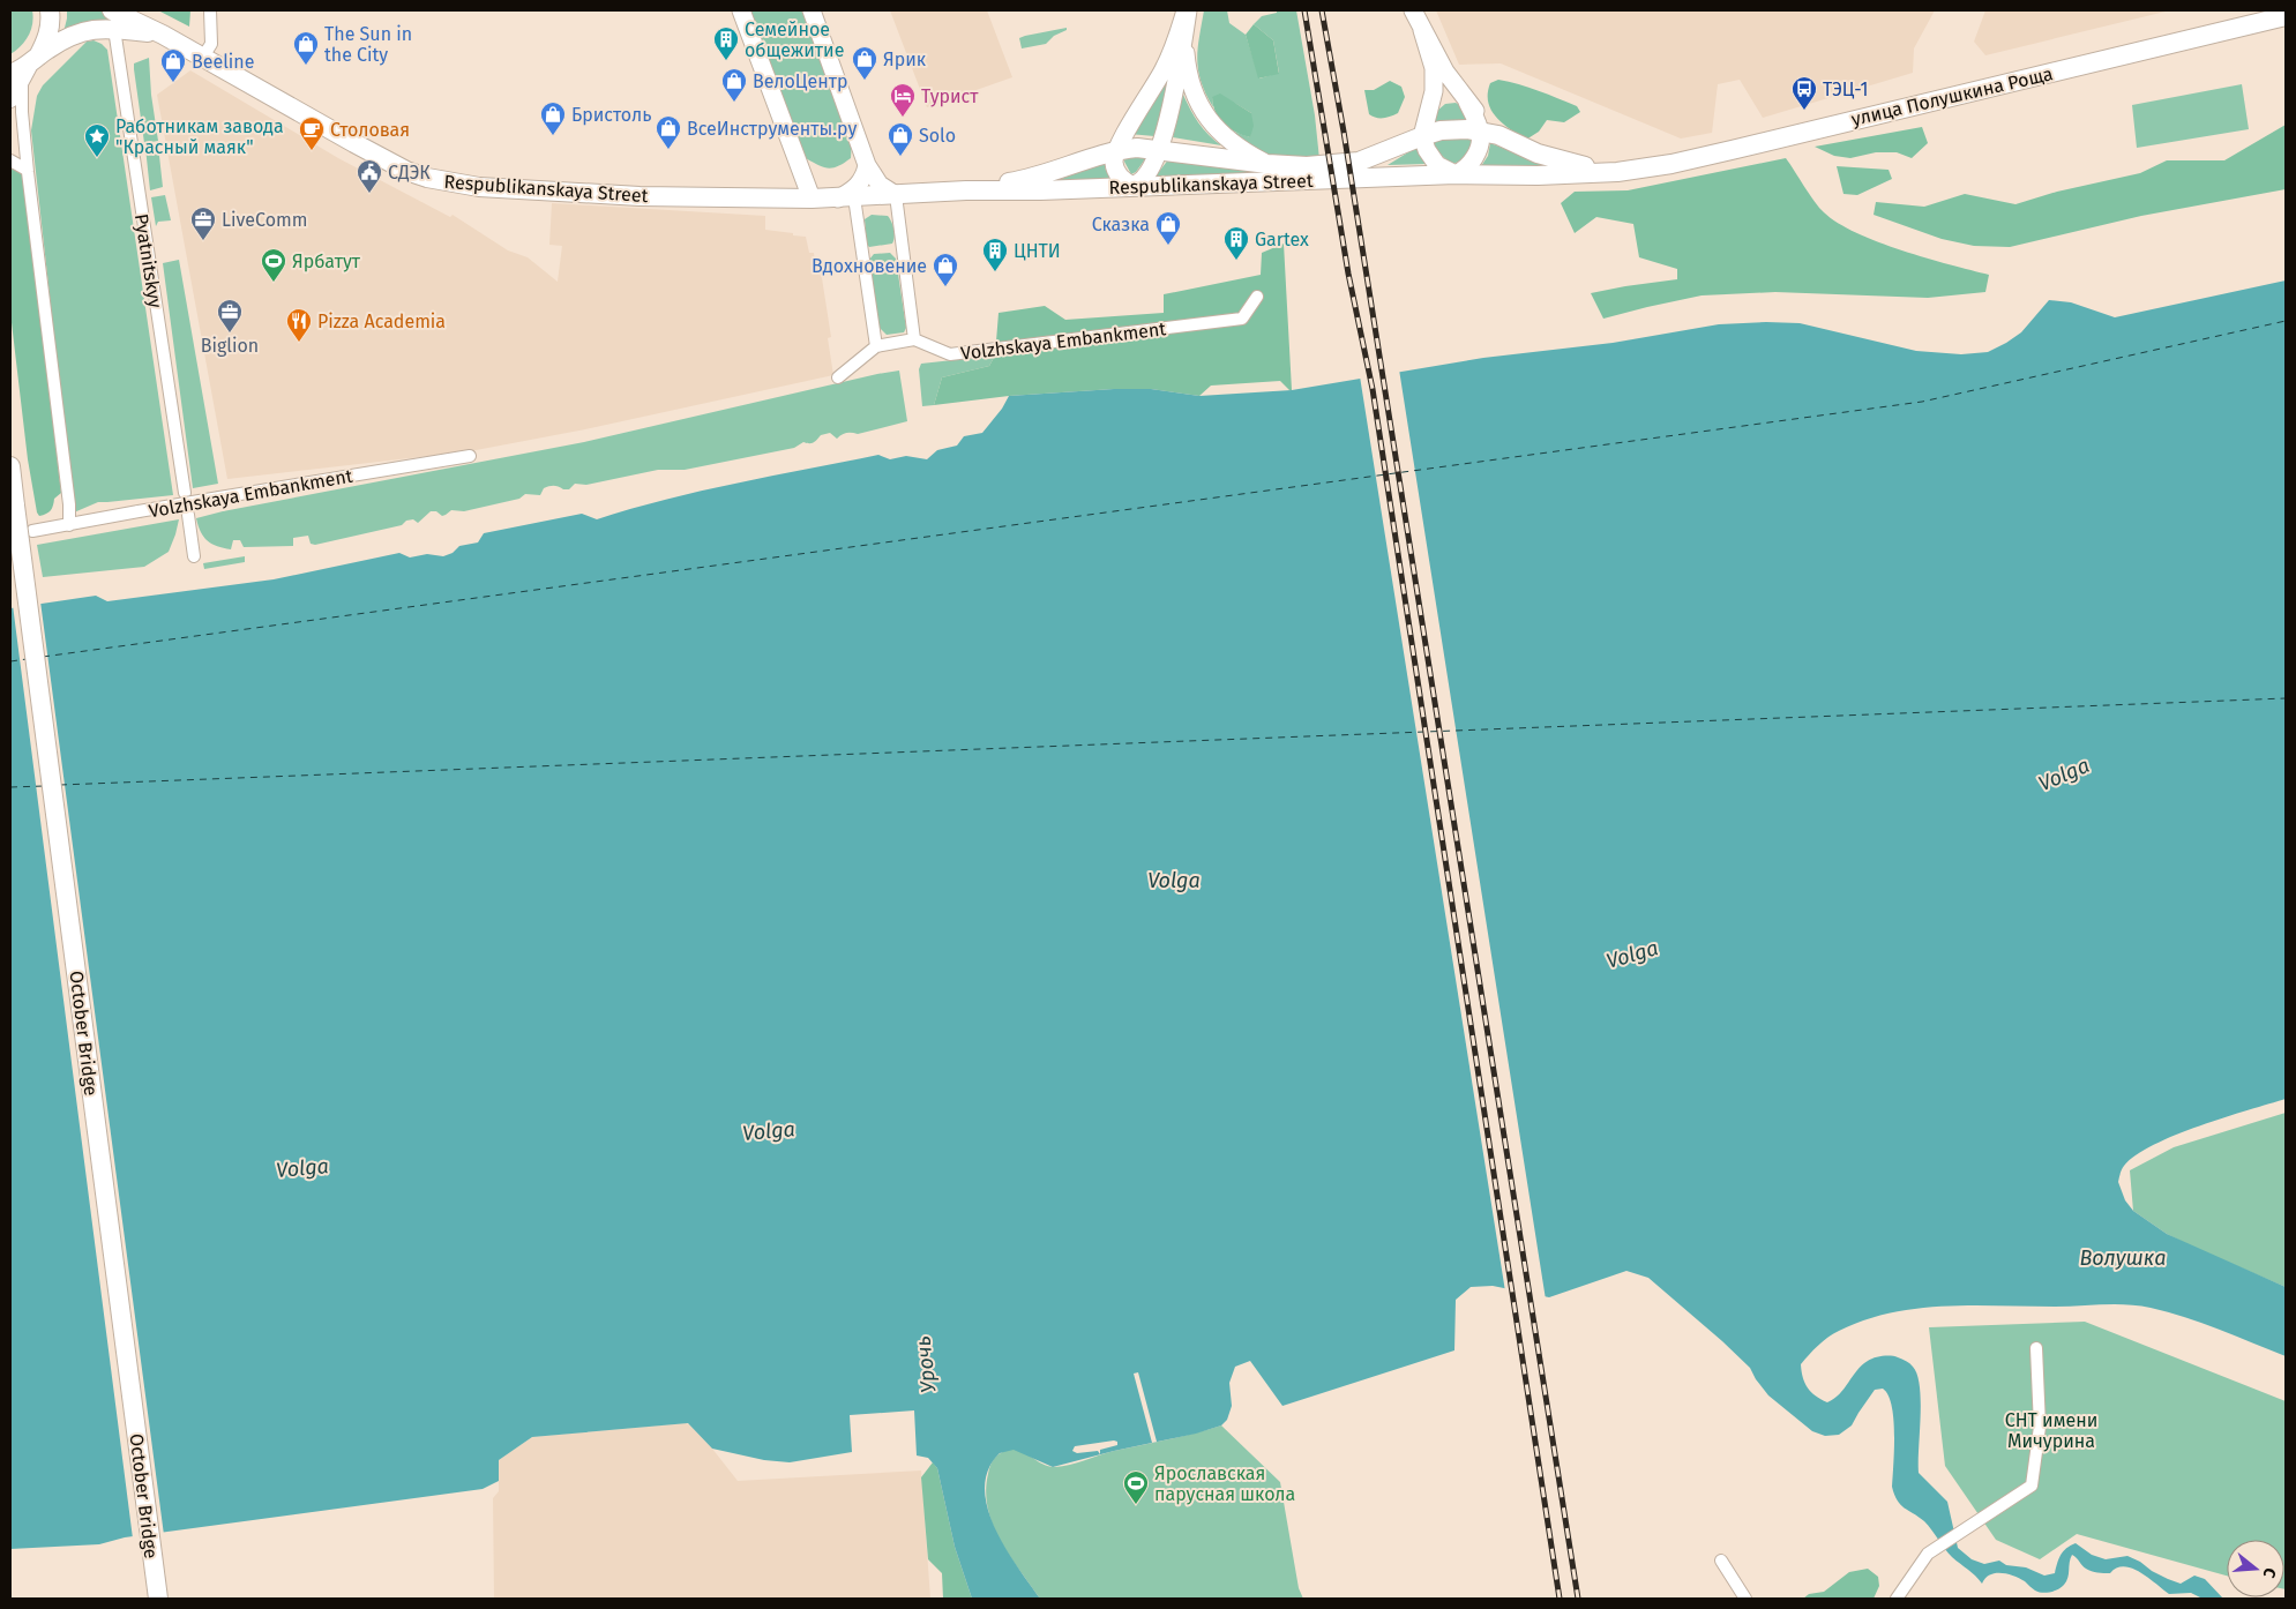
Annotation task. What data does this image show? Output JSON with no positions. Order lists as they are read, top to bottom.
{
  "streets": {
    "main road": ["улица Полушкина Роща", "Respublikanskaya Street", "October Bridge"],
    "street": ["Pyatnitskyy", "Volzhskaya Embankment"]
  },
  "crossings": [
    ["улица Полушкина Роща", "Respublikanskaya Street"]
  ],
  "water": ["Volga", "Волушка", "Урочь"],
  "parks": ["СНТ имени Мичурина"],
  "places": {
    "building": ["Семейное общежитие", "Gartex", "ЦНТИ"],
    "shop": [
      "The Sun in the City",
      "Ярик",
      "Beeline",
      "ВелоЦентр",
      "Бристоль",
      "ВсеИнструменты.ру",
      "Solo",
      "Сказка",
      "Вдохновение"
    ],
    "bus stop": ["ТЭЦ-1"],
    "hotel": ["Турист"],
    "cafe": ["Столовая"],
    "place": ["Работникам завода \"Красный маяк\""],
    "public building": ["СДЭК"],
    "office": ["LiveComm", "Biglion"],
    "sports": ["Ярбатут", "Ярославская парусная школа"],
    "restaurant": ["Pizza Academia"]
  },
  "north": "right"
}
